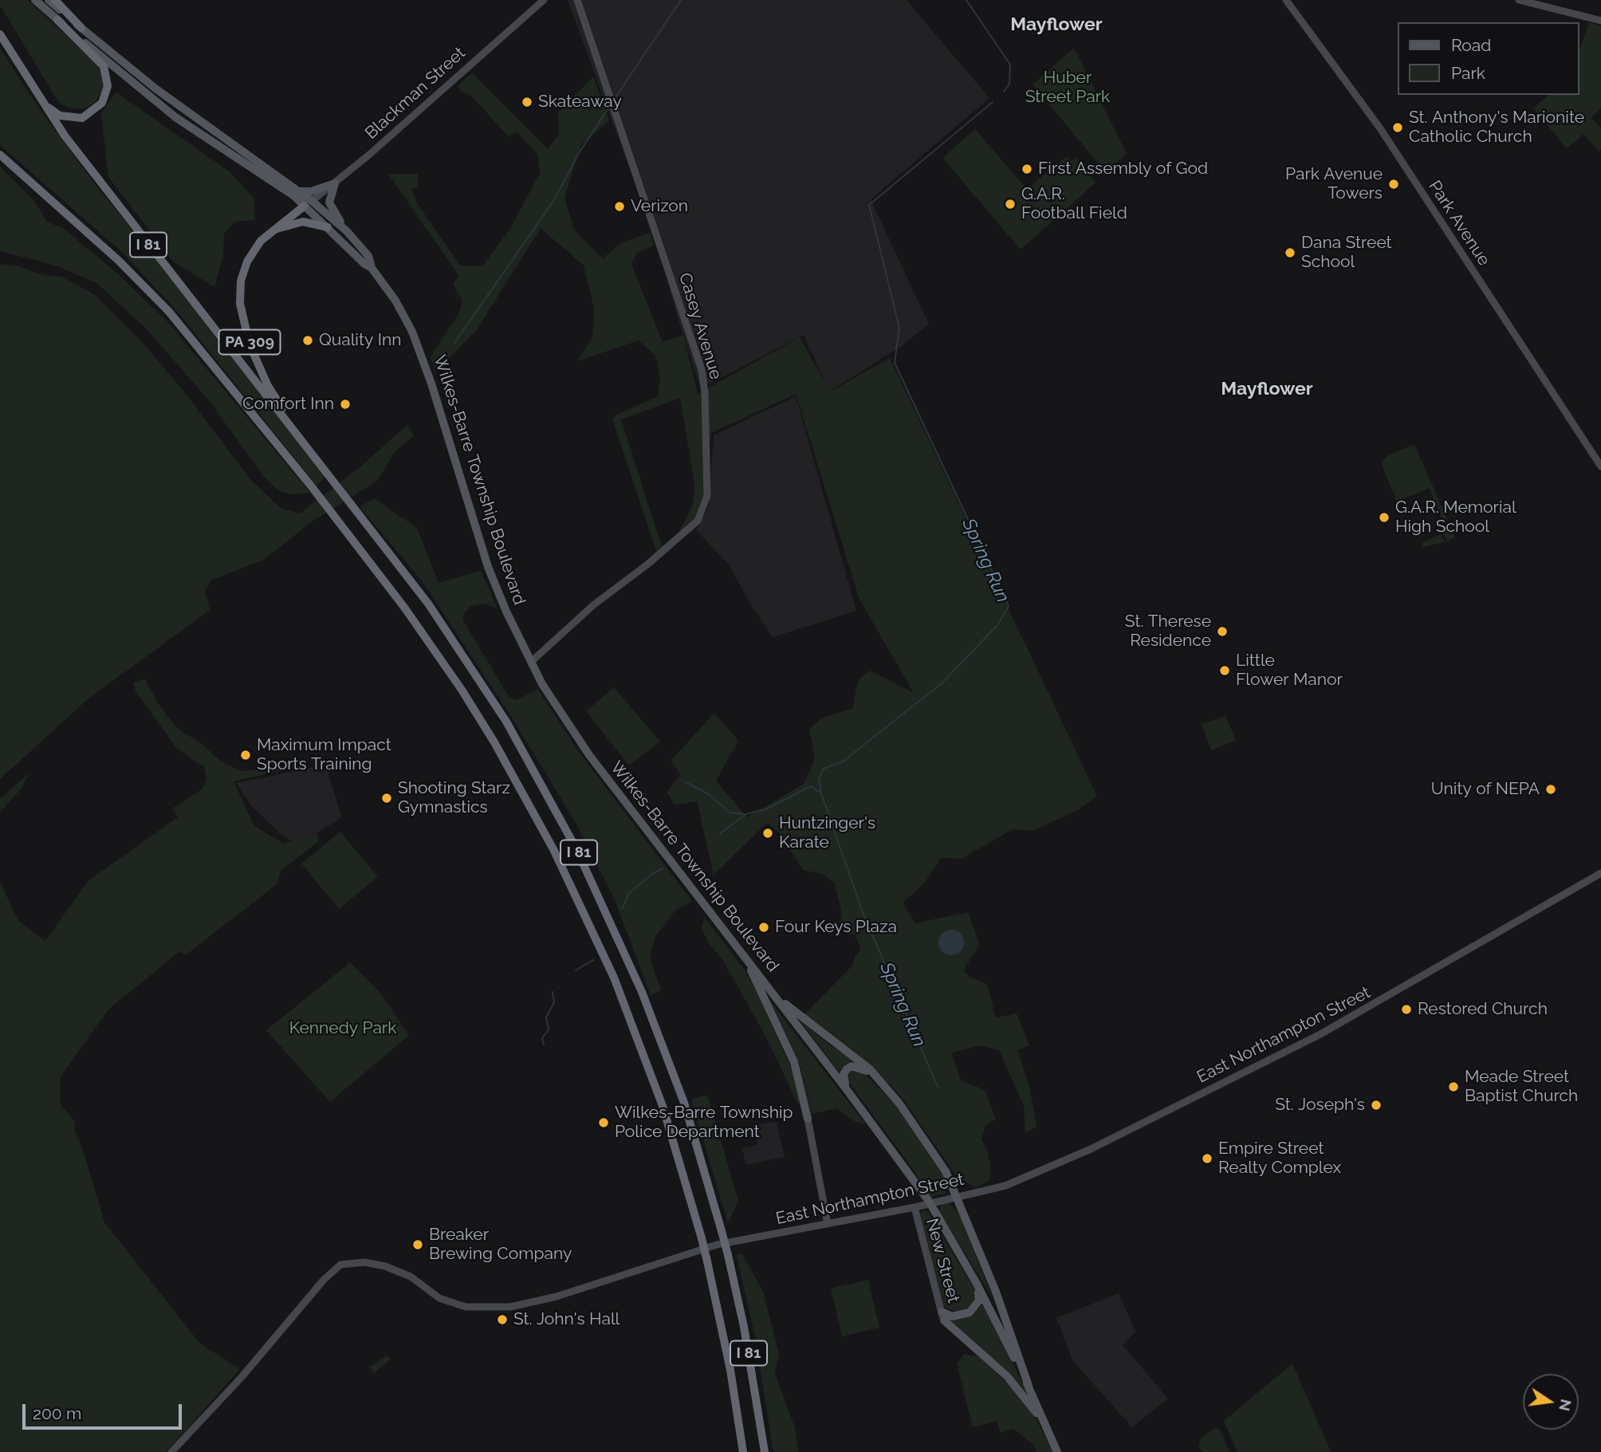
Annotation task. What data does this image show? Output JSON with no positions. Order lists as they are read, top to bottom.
{
  "streets": {
    "highway": ["I 81", "PA 309"],
    "main road": [
      "Blackman Street",
      "Park Avenue",
      "Casey Avenue",
      "Wilkes-Barre Township Boulevard",
      "East Northampton Street",
      "New Street"
    ]
  },
  "crossings": [
    ["Blackman Street", "PA 309"],
    ["Blackman Street", "Wilkes-Barre Township Boulevard"],
    ["I 81", "PA 309"],
    ["Casey Avenue", "Wilkes-Barre Township Boulevard"],
    ["PA 309", "Wilkes-Barre Township Boulevard"],
    ["East Northampton Street", "New Street"]
  ],
  "districts": ["Mayflower", "Mayflower"],
  "water": ["Spring Run"],
  "parks": ["Huber Street Park", "Kennedy Park"],
  "places": [
    "Skateaway",
    "St. Anthony's Marionite Catholic Church",
    "First Assembly of God",
    "Park Avenue Towers",
    "G.A.R. Football Field",
    "Verizon",
    "Dana Street School",
    "Quality Inn",
    "Comfort Inn",
    "G.A.R. Memorial High School",
    "St. Therese Residence",
    "Little Flower Manor",
    "Maximum Impact Sports Training",
    "Unity of NEPA",
    "Shooting Starz Gymnastics",
    "Huntzinger's Karate",
    "Four Keys Plaza",
    "Restored Church",
    "Meade Street Baptist Church",
    "St. Joseph's",
    "Wilkes-Barre Township Police Department",
    "Empire Street Realty Complex",
    "Breaker Brewing Company",
    "St. John's Hall"
  ],
  "legend": ["Road", "Park"],
  "scale_bar": "200 m",
  "north": "right"
}
